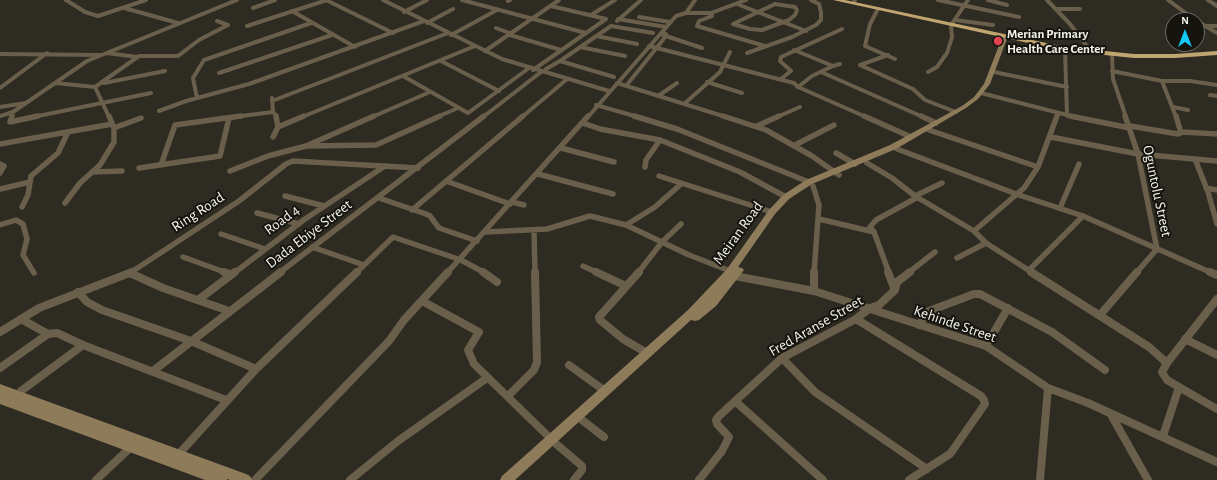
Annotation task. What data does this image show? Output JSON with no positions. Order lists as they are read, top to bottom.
{
  "streets": {
    "main road": ["Meiran Road"],
    "street": [
      "Oguntolu Street",
      "Ring Road",
      "Road 4",
      "Dada Ebiye Street",
      "Kehinde Street",
      "Fred Aranse Street"
    ]
  },
  "crossings": [
    ["Ring Road", "Road 4"],
    ["Ring Road", "Dada Ebiye Street"],
    ["Meiran Road", "Kehinde Street"],
    ["Kehinde Street", "Fred Aranse Street"]
  ],
  "places": ["Merian Primary Health Care Center"],
  "north": "top"
}
